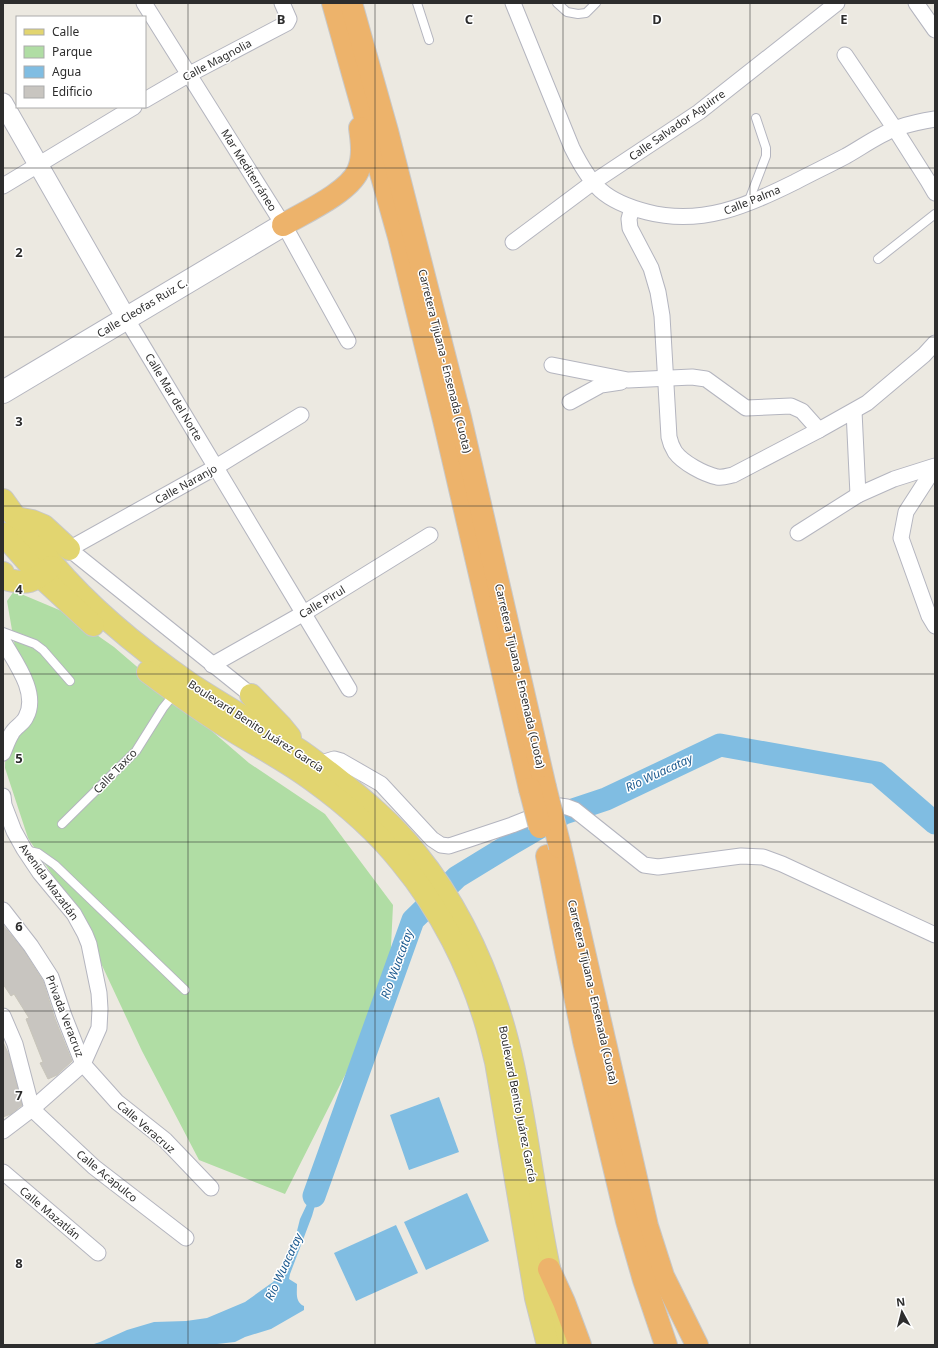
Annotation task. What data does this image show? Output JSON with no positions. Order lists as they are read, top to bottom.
{
  "streets": {
    "highway": ["Carretera Tijuana - Ensenada (Cuota)"],
    "main road": ["Calle Cleofas Ruiz C.", "Boulevard Benito Juárez García"],
    "street": [
      "Calle Magnolia",
      "Calle Salvador Aguirre",
      "Mar Mediterráneo",
      "Calle Palma",
      "Calle Mar del Norte",
      "Calle Naranjo",
      "Calle Pirul",
      "Avenida Mazatlán",
      "Privada Veracruz",
      "Calle Veracruz",
      "Calle Acapulco",
      "Calle Mazatlán"
    ],
    "lane": ["Calle Taxco"]
  },
  "crossings": [
    ["Calle Magnolia", "Mar Mediterráneo"],
    ["Calle Salvador Aguirre", "Calle Palma"],
    ["Mar Mediterráneo", "Calle Cleofas Ruiz C."],
    ["Calle Cleofas Ruiz C.", "Calle Mar del Norte"],
    ["Calle Mar del Norte", "Calle Naranjo"],
    ["Calle Mar del Norte", "Calle Pirul"],
    ["Boulevard Benito Juárez García", "Calle Taxco"],
    ["Avenida Mazatlán", "Privada Veracruz"],
    ["Avenida Mazatlán", "Calle Veracruz"],
    ["Privada Veracruz", "Calle Veracruz"]
  ],
  "water": ["Rio Wuacatay"],
  "legend": [
    "Calle",
    "Parque",
    "Agua",
    "Edificio"
  ],
  "north": "top",
  "grid": {
    "columns": [
      "B",
      "C",
      "D",
      "E"
    ],
    "rows": [
      "2",
      "3",
      "4",
      "5",
      "6",
      "7",
      "8"
    ]
  }
}
